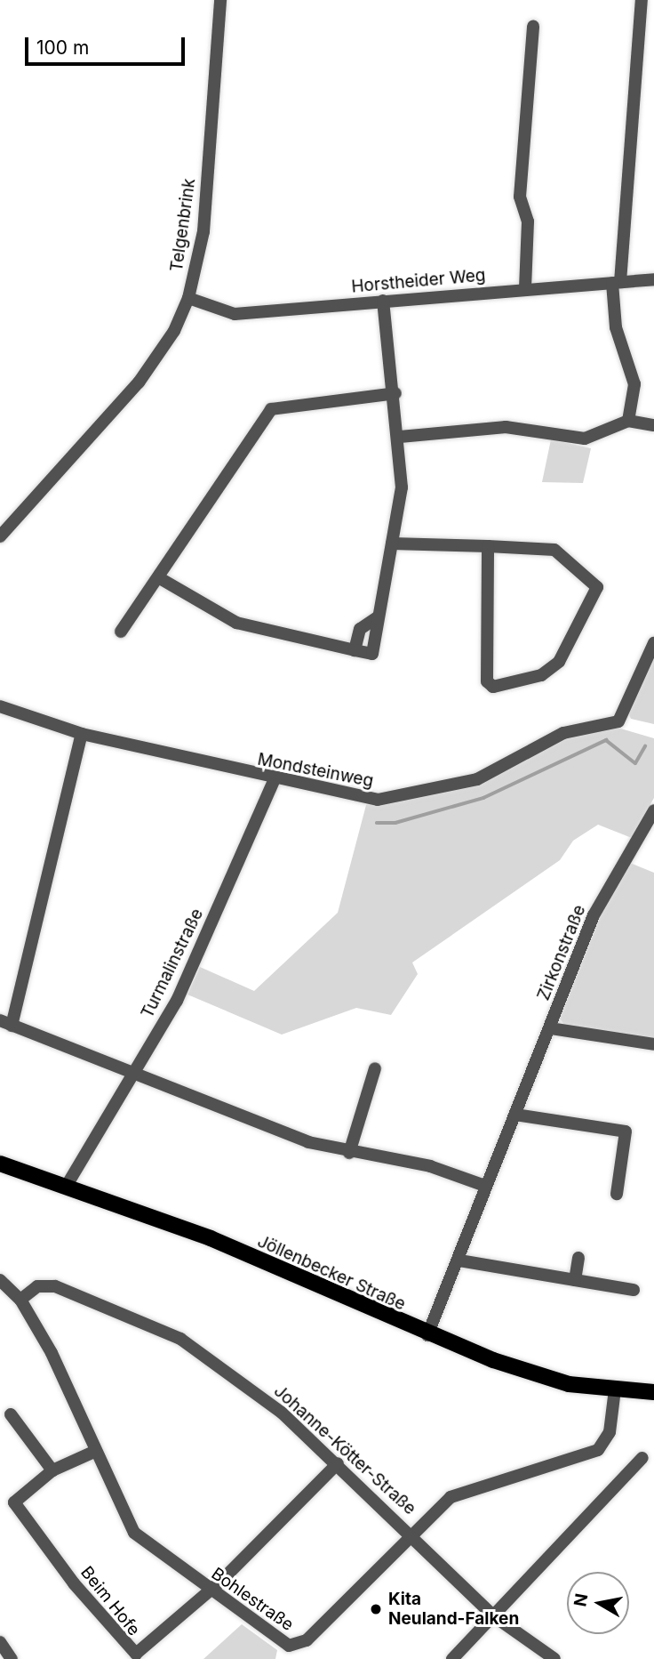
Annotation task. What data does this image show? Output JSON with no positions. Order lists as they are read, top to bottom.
{
  "streets": {
    "main road": ["Jöllenbecker Straße"],
    "street": [
      "Telgenbrink",
      "Horstheider Weg",
      "Mondsteinweg",
      "Zirkonstraße",
      "Turmalinstraße",
      "Johanne-Kötter-Straße",
      "Bohlestraße",
      "Beim Hofe"
    ]
  },
  "crossings": [
    ["Telgenbrink", "Horstheider Weg"],
    ["Mondsteinweg", "Turmalinstraße"],
    ["Zirkonstraße", "Jöllenbecker Straße"],
    ["Turmalinstraße", "Jöllenbecker Straße"],
    ["Jöllenbecker Straße", "Bohlestraße"],
    ["Johanne-Kötter-Straße", "Bohlestraße"],
    ["Johanne-Kötter-Straße", "Beim Hofe"],
    ["Bohlestraße", "Beim Hofe"]
  ],
  "places": ["Kita Neuland-Falken"],
  "scale_bar": "100 m",
  "north": "left"
}
